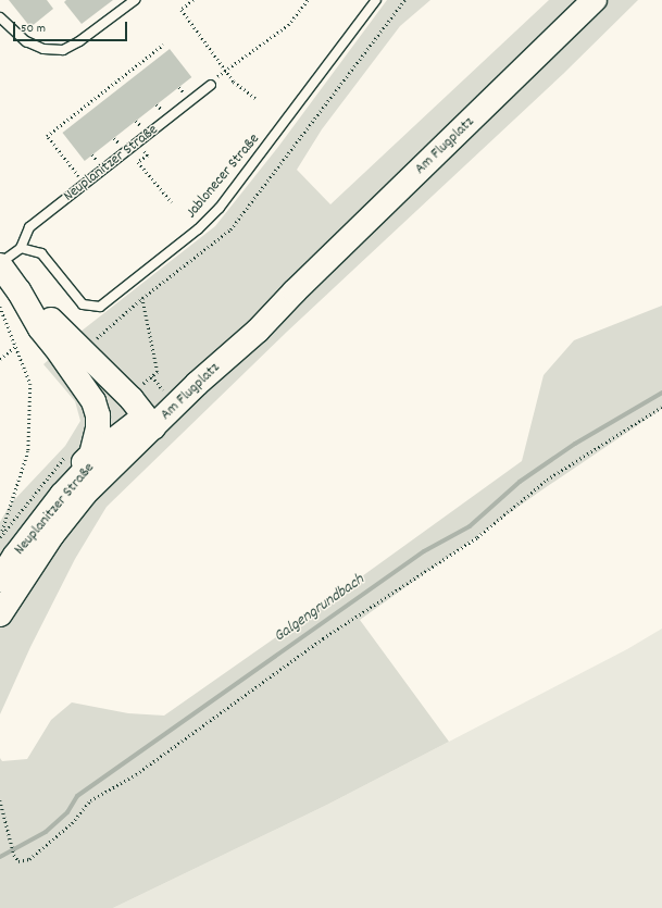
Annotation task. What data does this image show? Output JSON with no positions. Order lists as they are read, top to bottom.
{
  "streets": {
    "main road": ["Am Flugplatz", "Neuplanitzer Straße"],
    "lane": ["Jablonecer Straße"]
  },
  "crossings": [
    ["Am Flugplatz", "Neuplanitzer Straße"],
    ["Neuplanitzer Straße", "Jablonecer Straße"]
  ],
  "water": ["Galgengrundbach"],
  "scale_bar": "50 m"
}
